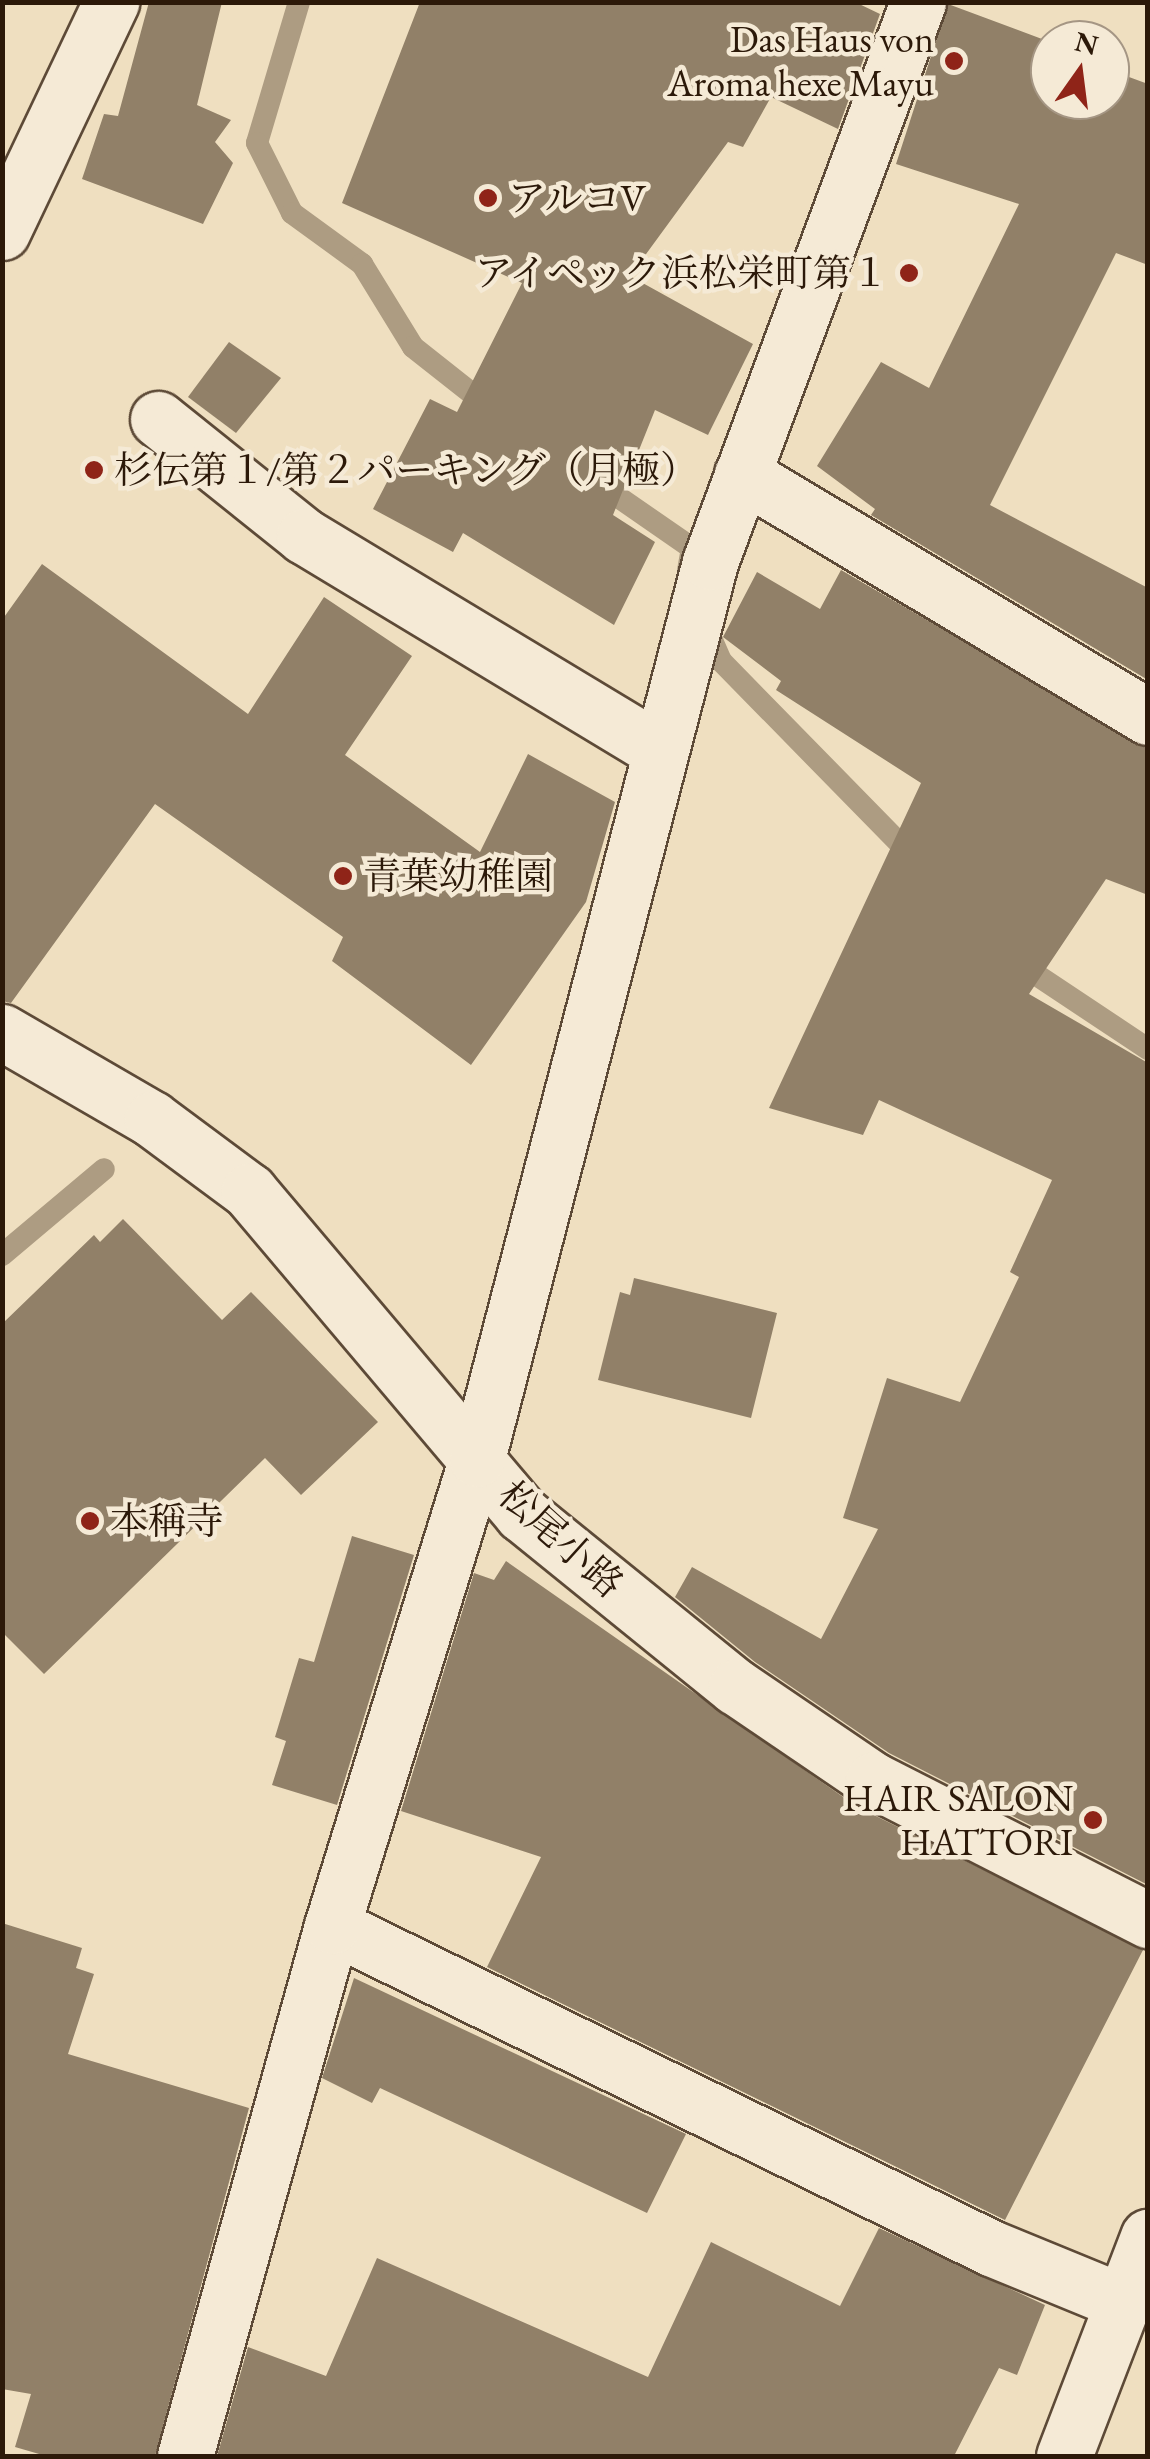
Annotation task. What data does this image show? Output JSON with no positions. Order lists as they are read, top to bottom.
{
  "streets": {
    "street": ["松尾小路"]
  },
  "places": [
    "Das Haus von Aroma hexe Mayu",
    "アルコⅤ",
    "アイペック浜松栄町第１",
    "杉伝第１/第２パーキング（月極）",
    "青葉幼稚園",
    "本稱寺",
    "HAIR SALON HATTORI"
  ],
  "north": "top"
}
